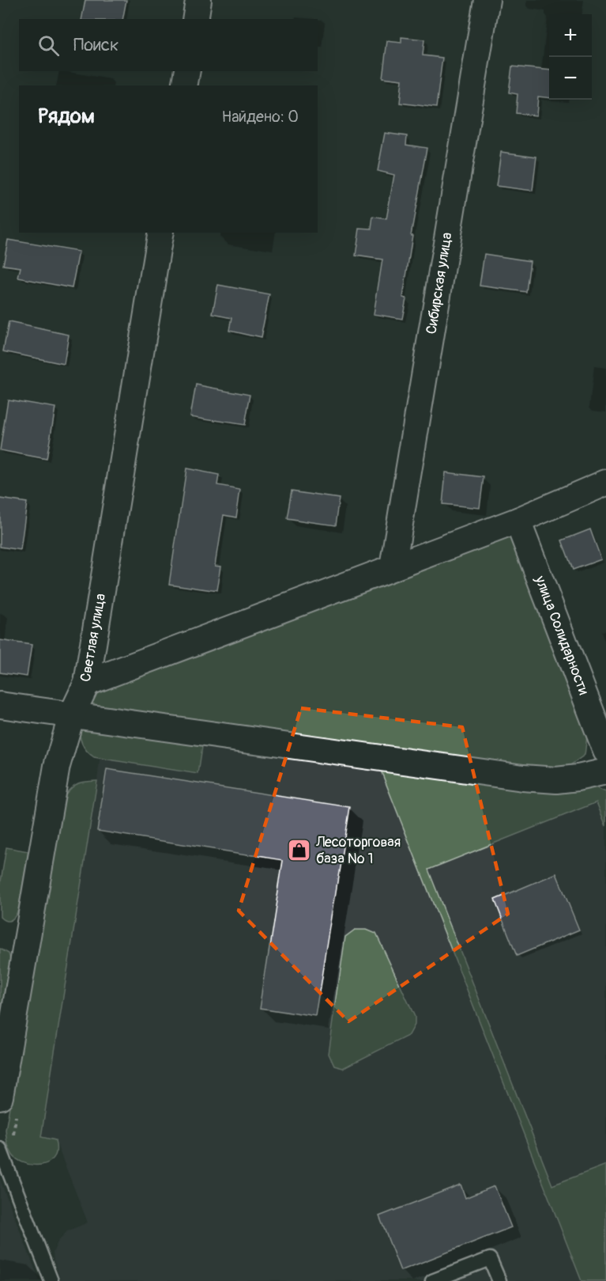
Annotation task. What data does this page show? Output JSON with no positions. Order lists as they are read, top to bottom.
{
  "streets": {
    "street": ["Сибирская улица", "улица Солидарности", "Светлая улица"]
  },
  "places": {
    "shop": ["Лесоторговая база № 1"]
  },
  "page": {
    "map_buttons": ["+", "−"],
    "search": "Поиск",
    "heading": ["Рядом", "Найдено: 0"]
  }
}
